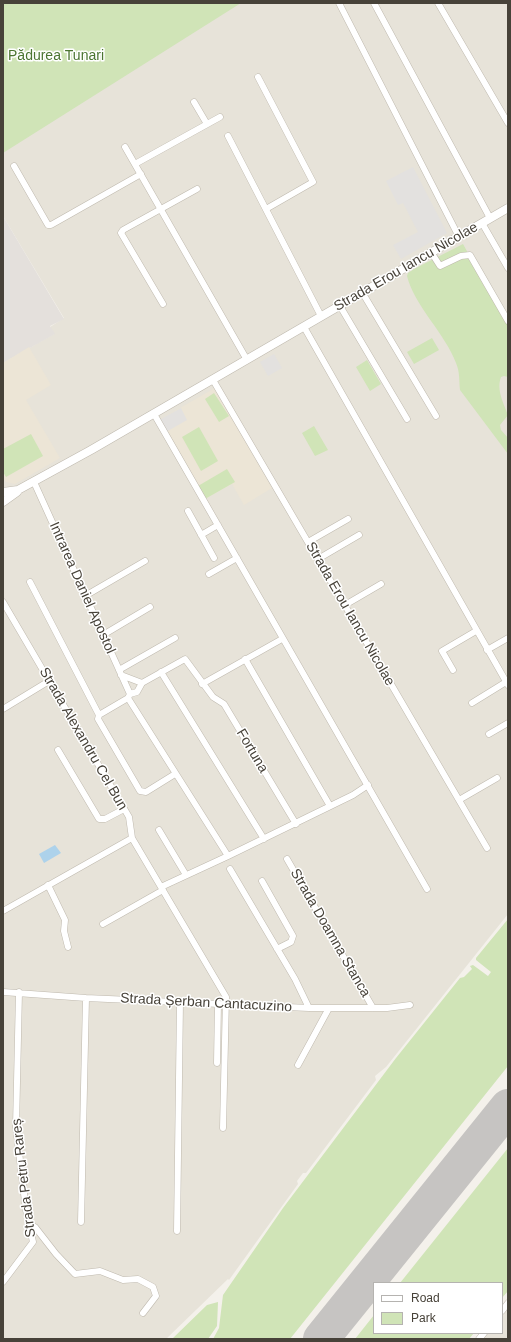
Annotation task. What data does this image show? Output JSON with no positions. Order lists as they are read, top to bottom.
{
  "streets": {
    "street": [
      "Strada Erou Iancu Nicolae",
      "Intrarea Daniel Apostol",
      "Strada Alexandru Cel Bun",
      "Fortuna",
      "Strada Doamna Stanca",
      "Strada Șerban Cantacuzino",
      "Strada Petru Rareș"
    ]
  },
  "crossings": [
    ["Strada Erou Iancu Nicolae", "Intrarea Daniel Apostol"],
    ["Strada Alexandru Cel Bun", "Strada Șerban Cantacuzino"],
    ["Strada Doamna Stanca", "Strada Șerban Cantacuzino"],
    ["Strada Șerban Cantacuzino", "Strada Petru Rareș"]
  ],
  "parks": ["Pădurea Tunari"],
  "legend": ["Road", "Park"]
}
